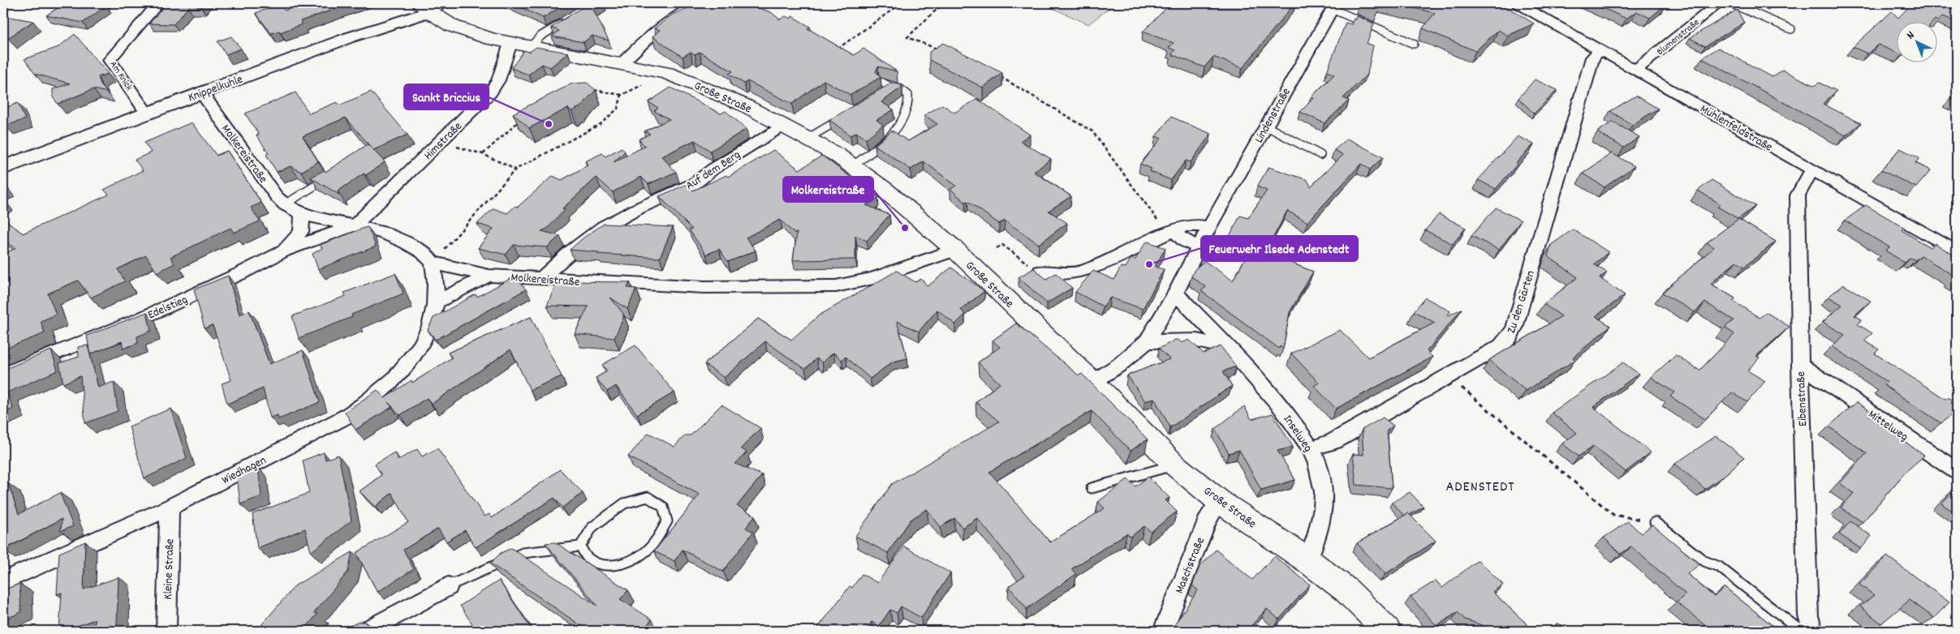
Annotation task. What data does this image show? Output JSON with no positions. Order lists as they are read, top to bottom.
{
  "streets": {
    "main road": ["Große Straße"],
    "street": [
      "Blumenstraße",
      "Am Knick",
      "Knippelkuhle",
      "Lindenstraße",
      "Mühlenfeldstraße",
      "Himstraße",
      "Molkereistraße",
      "Auf dem Berg",
      "Zu den Gärten",
      "Edelstieg",
      "Eibenstraße",
      "Mittelweg",
      "Inselweg",
      "Wiedhagen",
      "Maschstraße",
      "Kleine Straße"
    ]
  },
  "crossings": [
    ["Blumenstraße", "Mühlenfeldstraße"],
    ["Am Knick", "Knippelkuhle"],
    ["Knippelkuhle", "Große Straße"],
    ["Knippelkuhle", "Molkereistraße"],
    ["Große Straße", "Lindenstraße"],
    ["Große Straße", "Himstraße"],
    ["Große Straße", "Molkereistraße"],
    ["Große Straße", "Auf dem Berg"],
    ["Große Straße", "Inselweg"],
    ["Große Straße", "Maschstraße"],
    ["Lindenstraße", "Inselweg"],
    ["Mühlenfeldstraße", "Zu den Gärten"],
    ["Mühlenfeldstraße", "Eibenstraße"],
    ["Himstraße", "Molkereistraße"],
    ["Himstraße", "Edelstieg"],
    ["Molkereistraße", "Auf dem Berg"],
    ["Molkereistraße", "Edelstieg"],
    ["Molkereistraße", "Wiedhagen"],
    ["Zu den Gärten", "Inselweg"],
    ["Eibenstraße", "Mittelweg"],
    ["Wiedhagen", "Kleine Straße"]
  ],
  "districts": ["ADENSTEDT"],
  "places": ["Sankt Briccius", "Molkereistraße", "Feuerwehr Ilsede Adenstedt"],
  "north": "top left"
}
